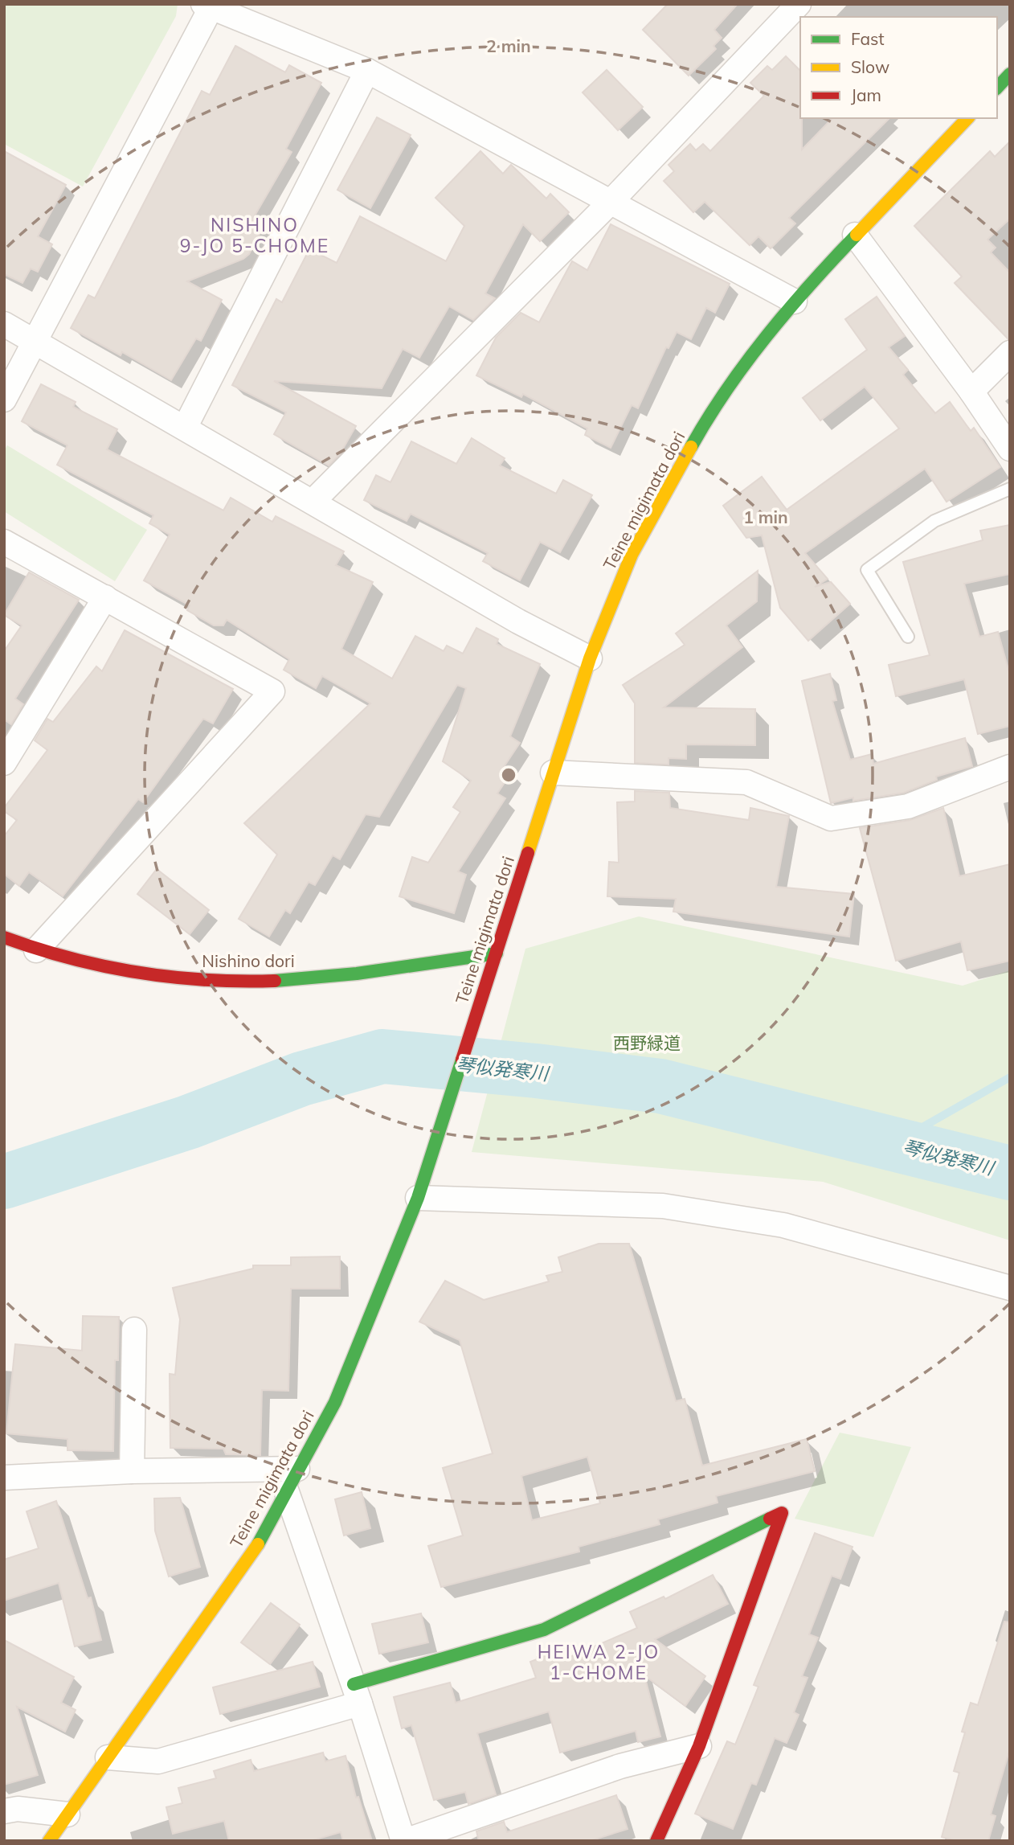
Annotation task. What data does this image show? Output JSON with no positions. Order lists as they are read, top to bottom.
{
  "streets": {
    "street": ["Teine migimata dori", "Nishino dori"]
  },
  "crossings": [
    ["Teine migimata dori", "Nishino dori"]
  ],
  "districts": ["NISHINO 9-JO 5-CHOME", "HEIWA 2-JO 1-CHOME"],
  "water": ["琴似発寒川"],
  "parks": ["西野緑道"],
  "legend": ["Fast", "Slow", "Jam"],
  "rings": ["2 min", "1 min"]
}
